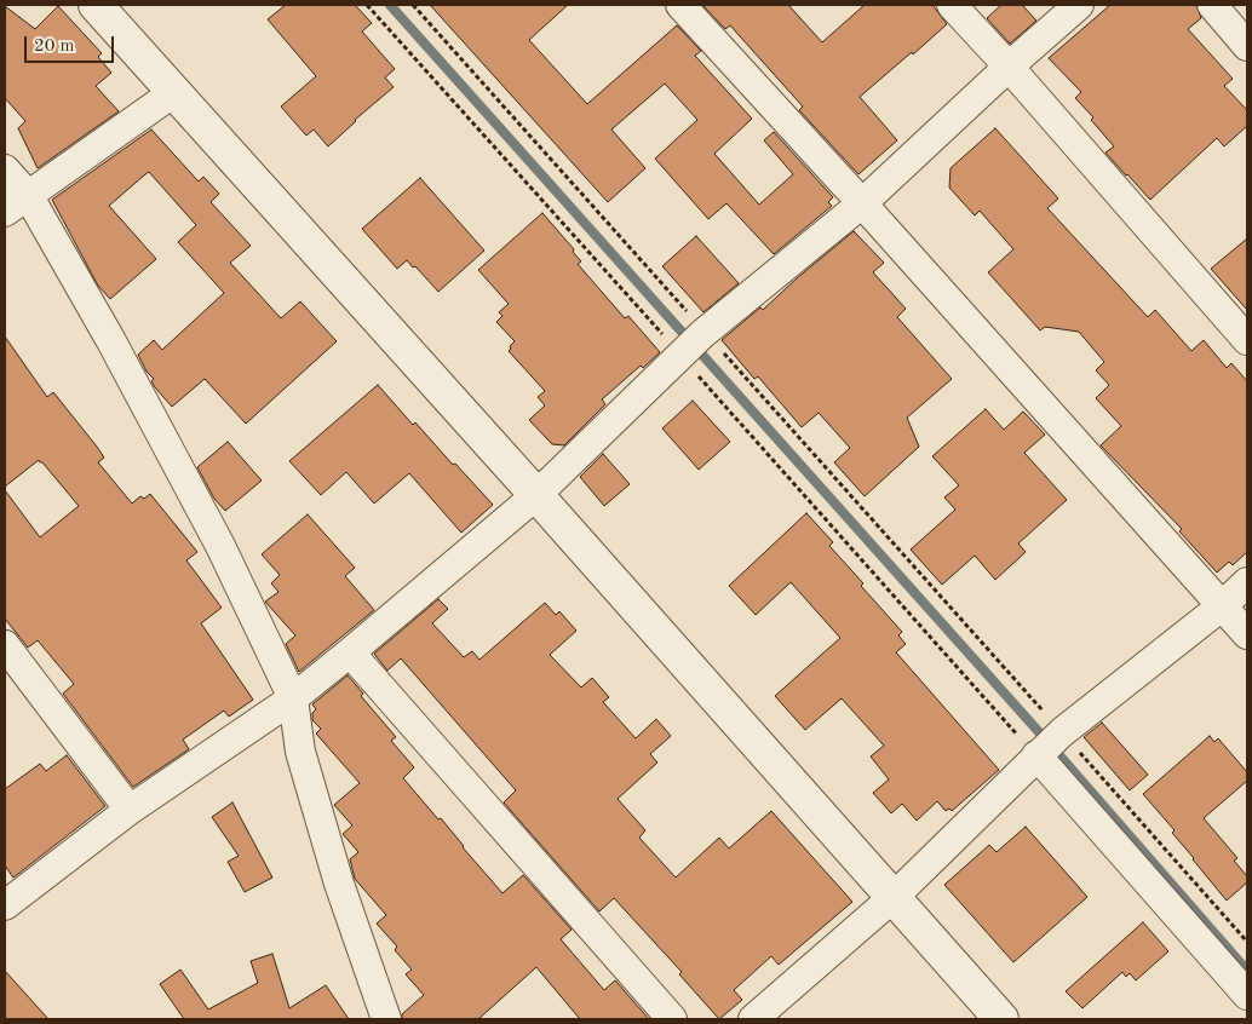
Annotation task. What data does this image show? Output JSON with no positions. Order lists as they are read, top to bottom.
{
  "scale_bar": "20 m"
}
